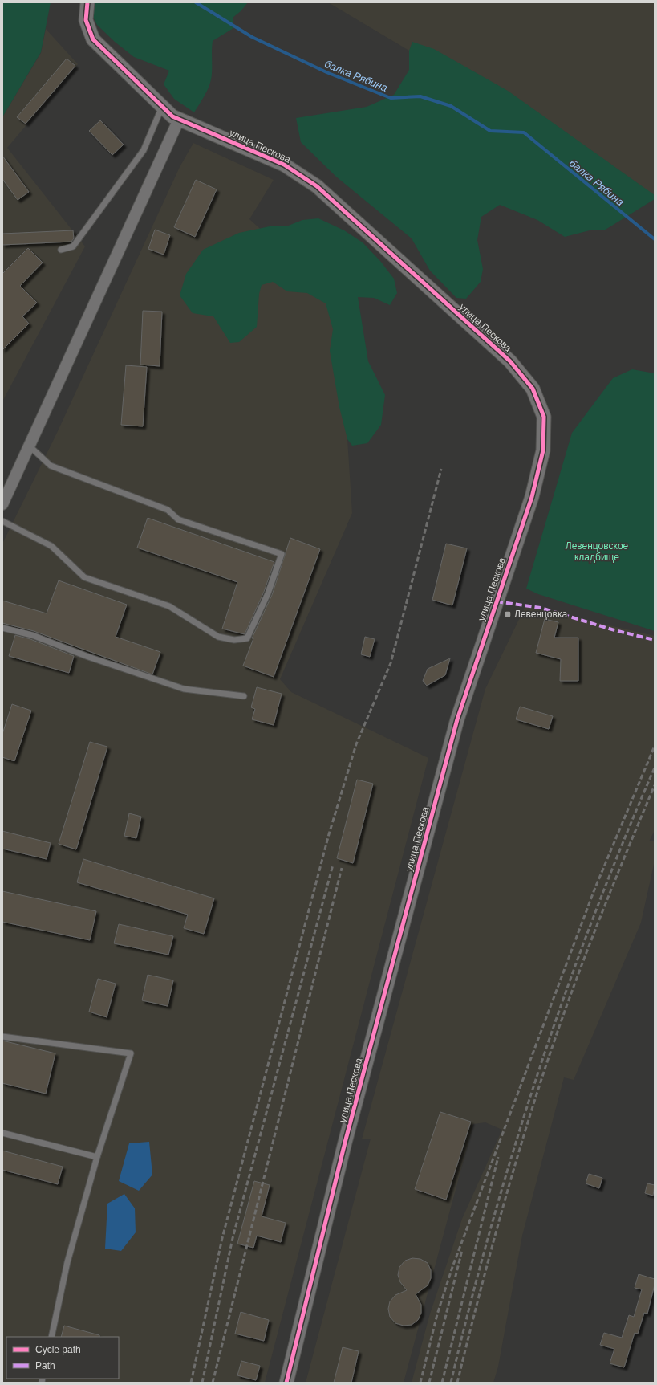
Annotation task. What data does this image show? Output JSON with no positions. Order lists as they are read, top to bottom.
{
  "streets": {
    "street": ["улица Пескова"]
  },
  "water": ["балка Рябина"],
  "parks": ["Левенцовское кладбище"],
  "places": {
    "transit": ["Левенцовка"]
  },
  "legend": ["Cycle path", "Path"]
}
